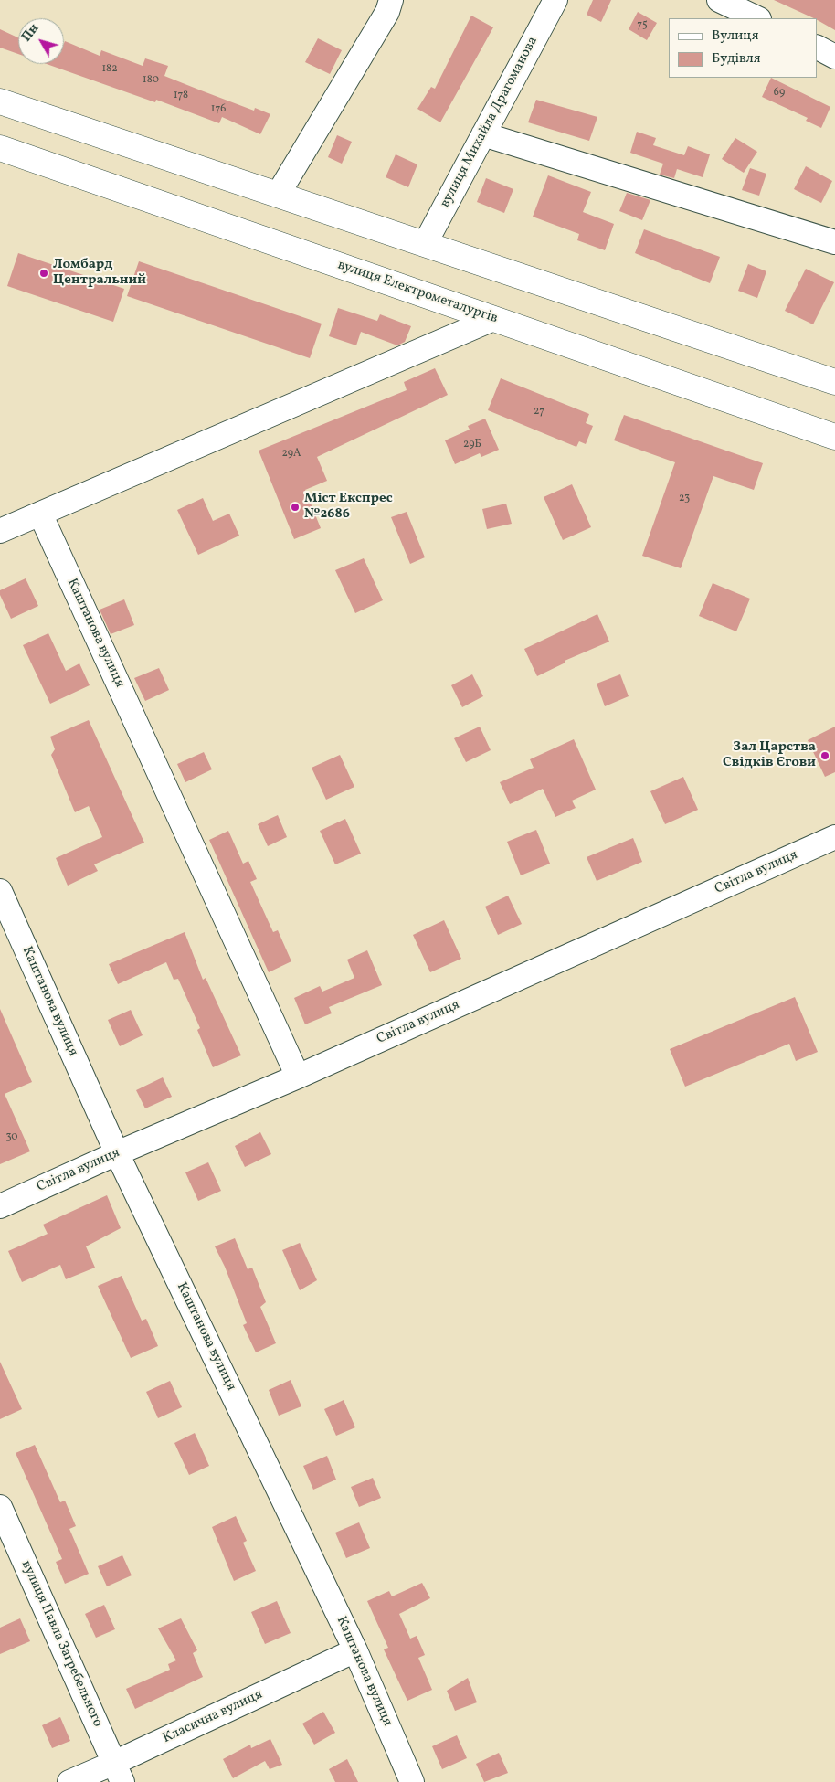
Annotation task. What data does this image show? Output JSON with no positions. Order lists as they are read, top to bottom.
{
  "streets": {
    "main road": ["вулиця Електрометалургів"],
    "street": [
      "вулиця Михайла Драгоманова",
      "Каштанова вулиця",
      "Світла вулиця",
      "вулиця Павла Загребельного",
      "Класична вулиця"
    ]
  },
  "crossings": [
    ["Каштанова вулиця", "Світла вулиця"],
    ["Каштанова вулиця", "Класична вулиця"],
    ["вулиця Павла Загребельного", "Класична вулиця"]
  ],
  "places": ["Ломбард Центральний", "Міст Експрес №2686", "Зал Царства Свідків Єгови"],
  "house_numbers": [
    "75",
    "182",
    "180",
    "69",
    "178",
    "176",
    "27",
    "29Б",
    "29А",
    "23",
    "30"
  ],
  "legend": ["Вулиця", "Будівля"],
  "north": "top left"
}
